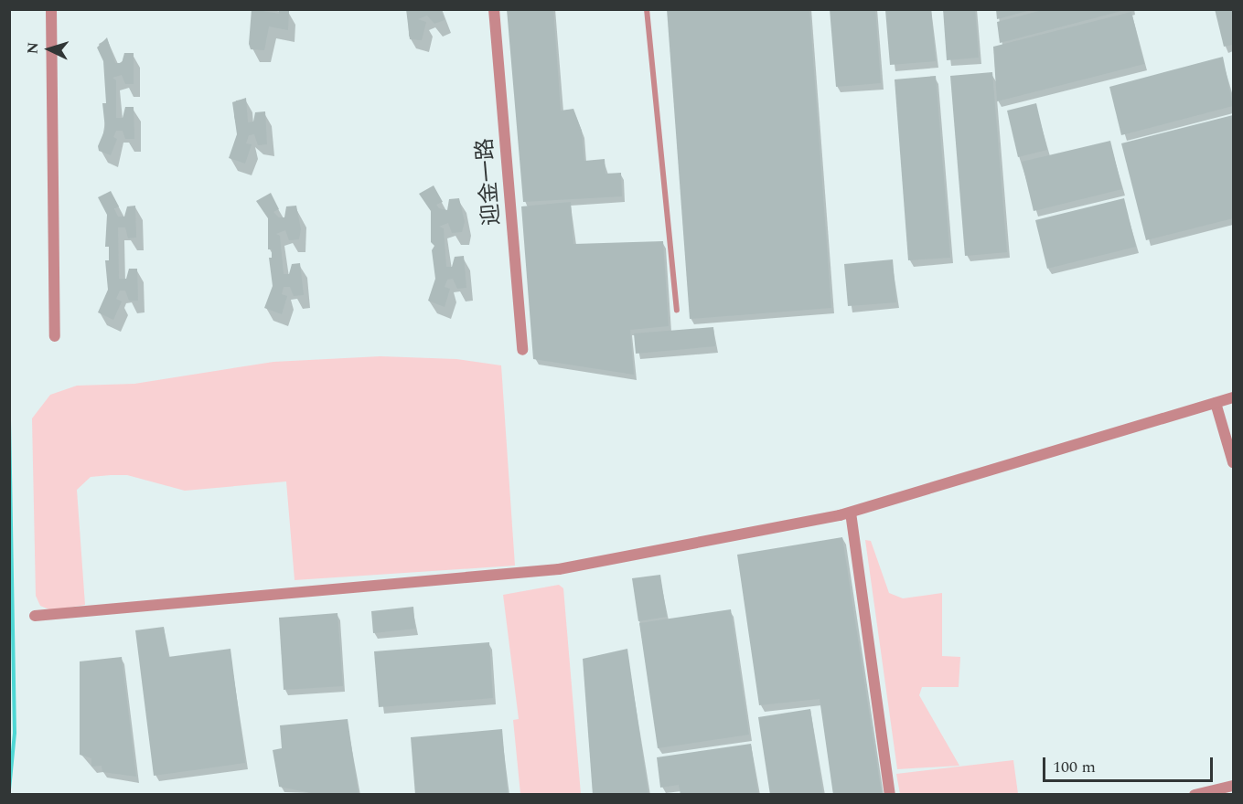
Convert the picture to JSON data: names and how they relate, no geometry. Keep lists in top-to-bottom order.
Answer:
{
  "streets": {
    "street": ["迎金一路"]
  },
  "scale_bar": "100 m",
  "north": "left"
}
